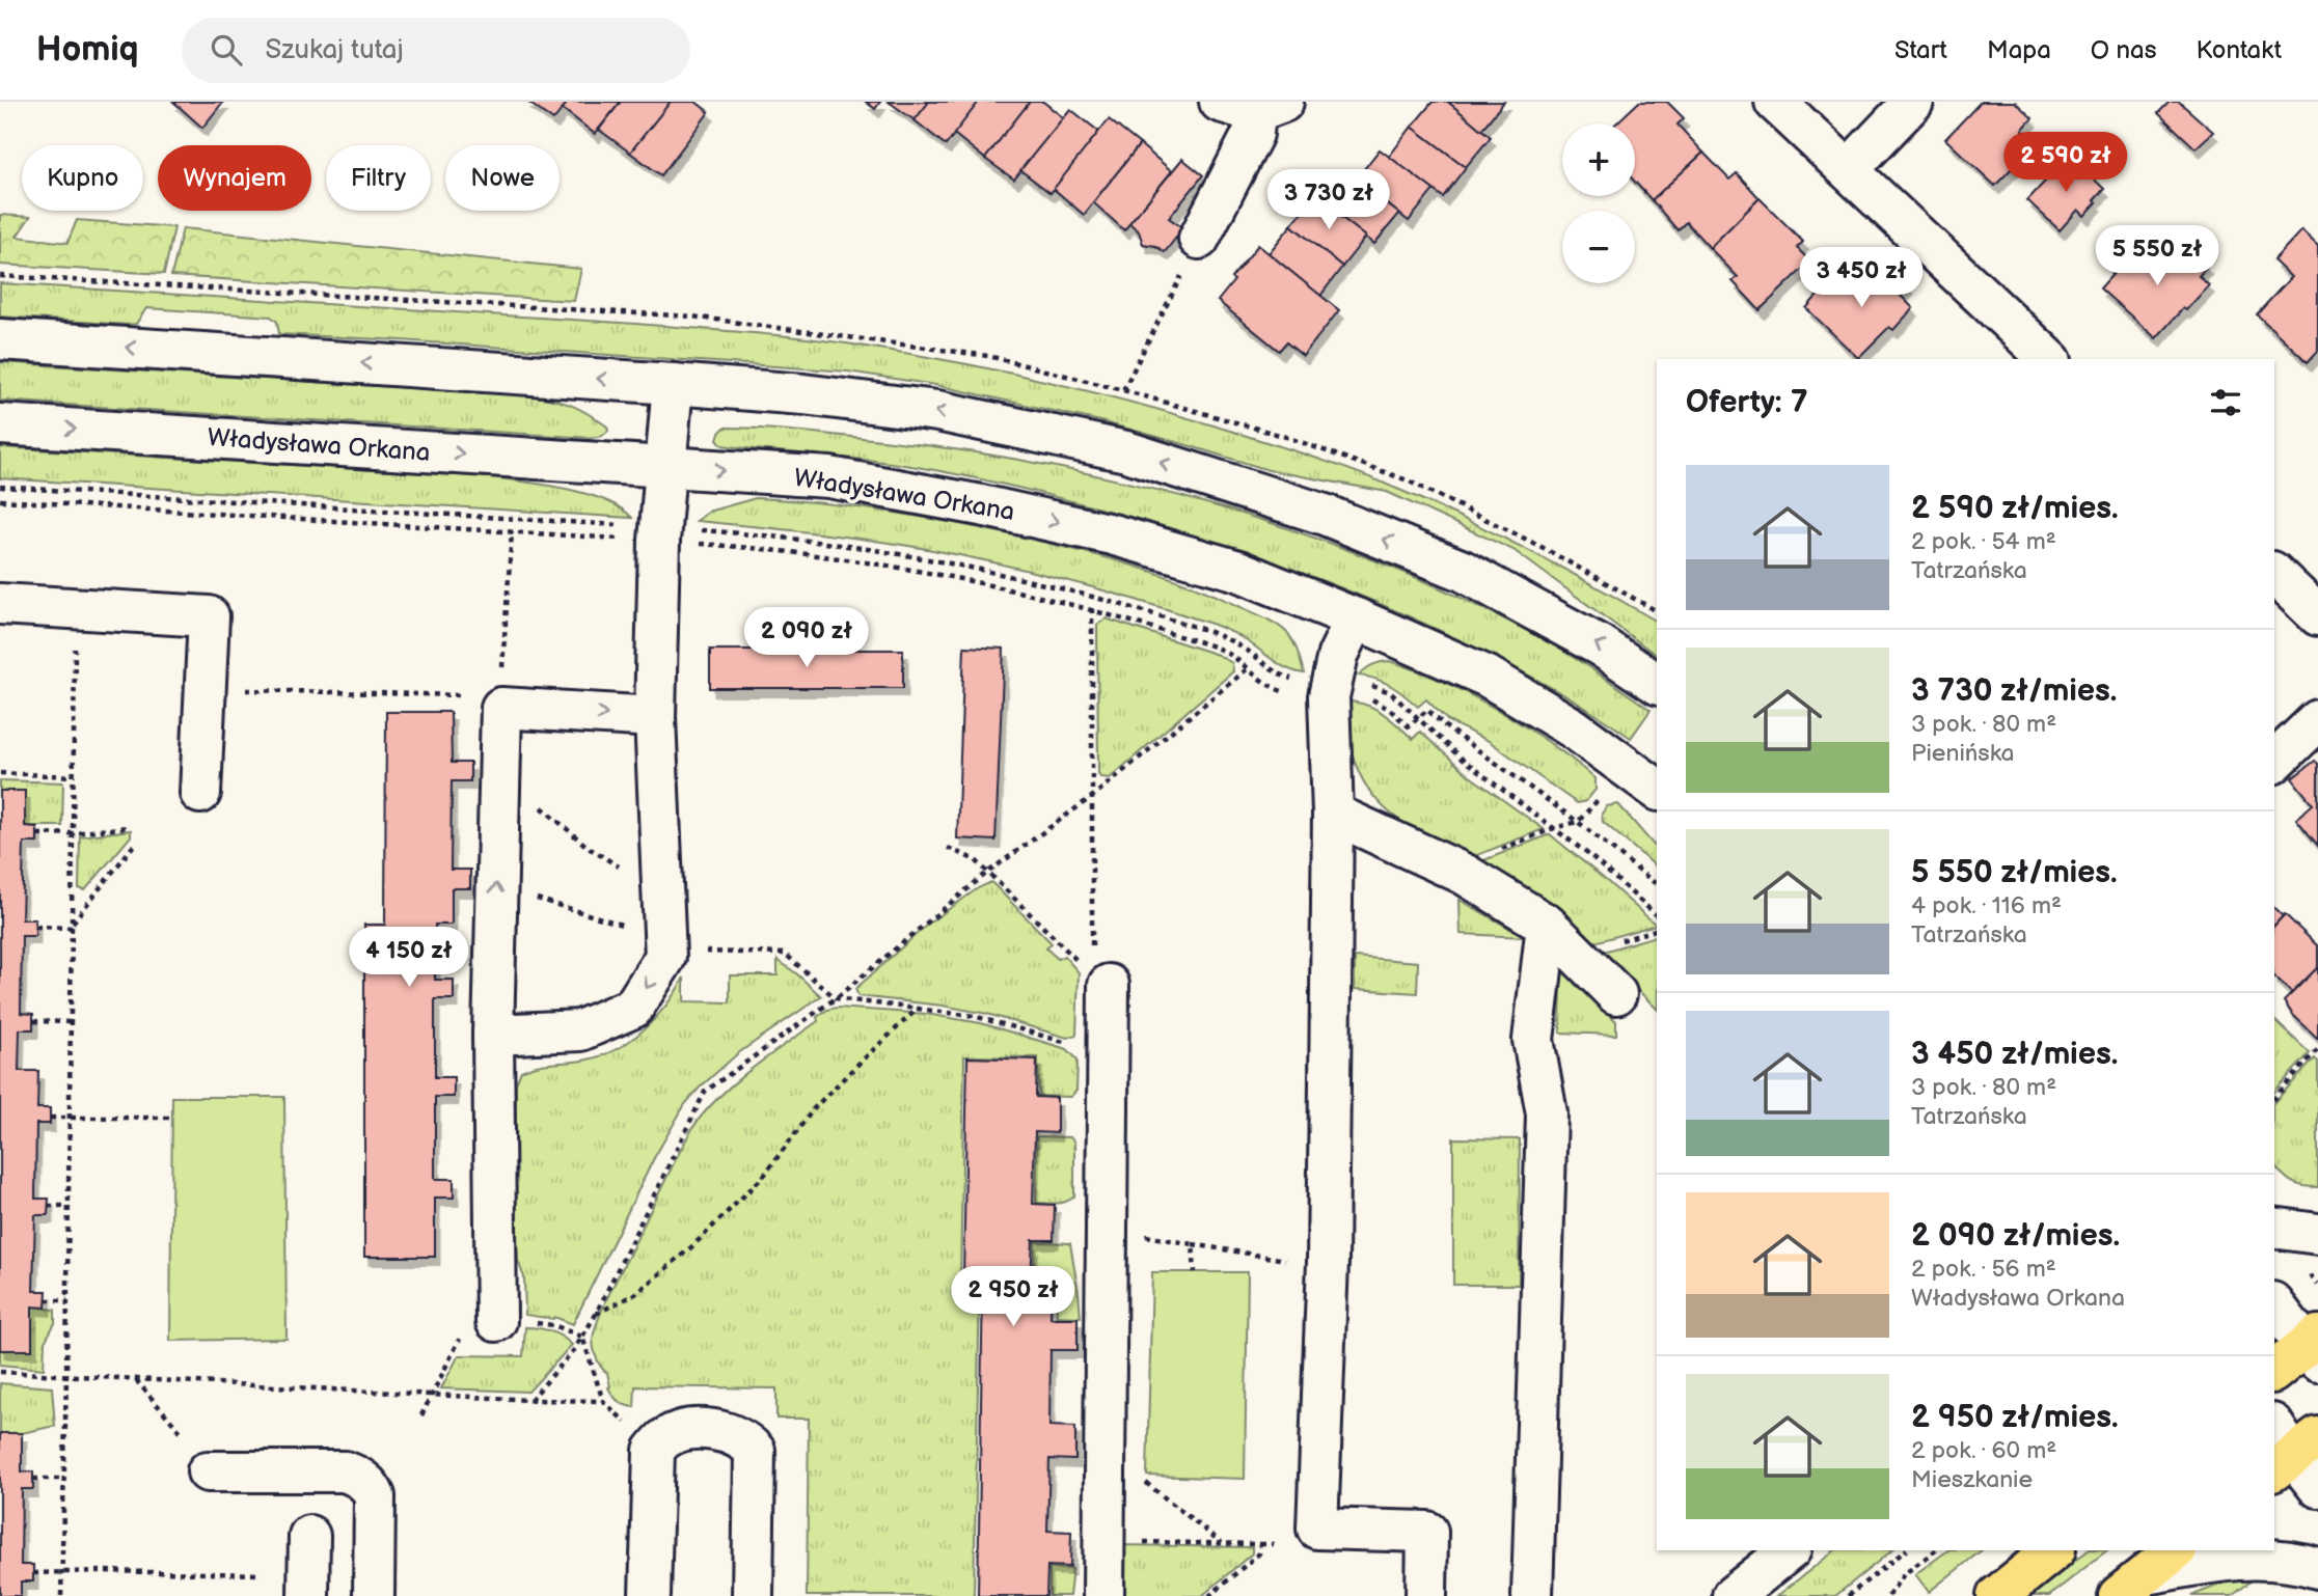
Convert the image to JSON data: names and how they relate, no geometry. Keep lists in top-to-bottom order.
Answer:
{
  "streets": {
    "street": ["Władysława Orkana"]
  },
  "page": {
    "header": "Homiq",
    "search": "Szukaj tutaj",
    "nav": [
      "Start",
      "Mapa",
      "O nas",
      "Kontakt"
    ],
    "map_buttons": ["+", "−"],
    "price": [
      "2 590 zł",
      "3 730 zł",
      "5 550 zł",
      "3 450 zł",
      "2 090 zł",
      "4 150 zł",
      "2 950 zł"
    ],
    "chip": [
      "Kupno",
      "Wynajem",
      "Filtry",
      "Nowe"
    ],
    "heading": "Oferty: 7",
    "list": [
      {
        "name": "2 590 zł/mies.",
        "note": "2 pok. · 54 m² · Tatrzańska"
      },
      {
        "name": "3 730 zł/mies.",
        "note": "3 pok. · 80 m² · Pienińska"
      },
      {
        "name": "5 550 zł/mies.",
        "note": "4 pok. · 116 m² · Tatrzańska"
      },
      {
        "name": "3 450 zł/mies.",
        "note": "3 pok. · 80 m² · Tatrzańska"
      },
      {
        "name": "2 090 zł/mies.",
        "note": "2 pok. · 56 m² · Władysława Orkana"
      },
      {
        "name": "2 950 zł/mies.",
        "note": "2 pok. · 60 m² · Mieszkanie"
      }
    ]
  }
}
